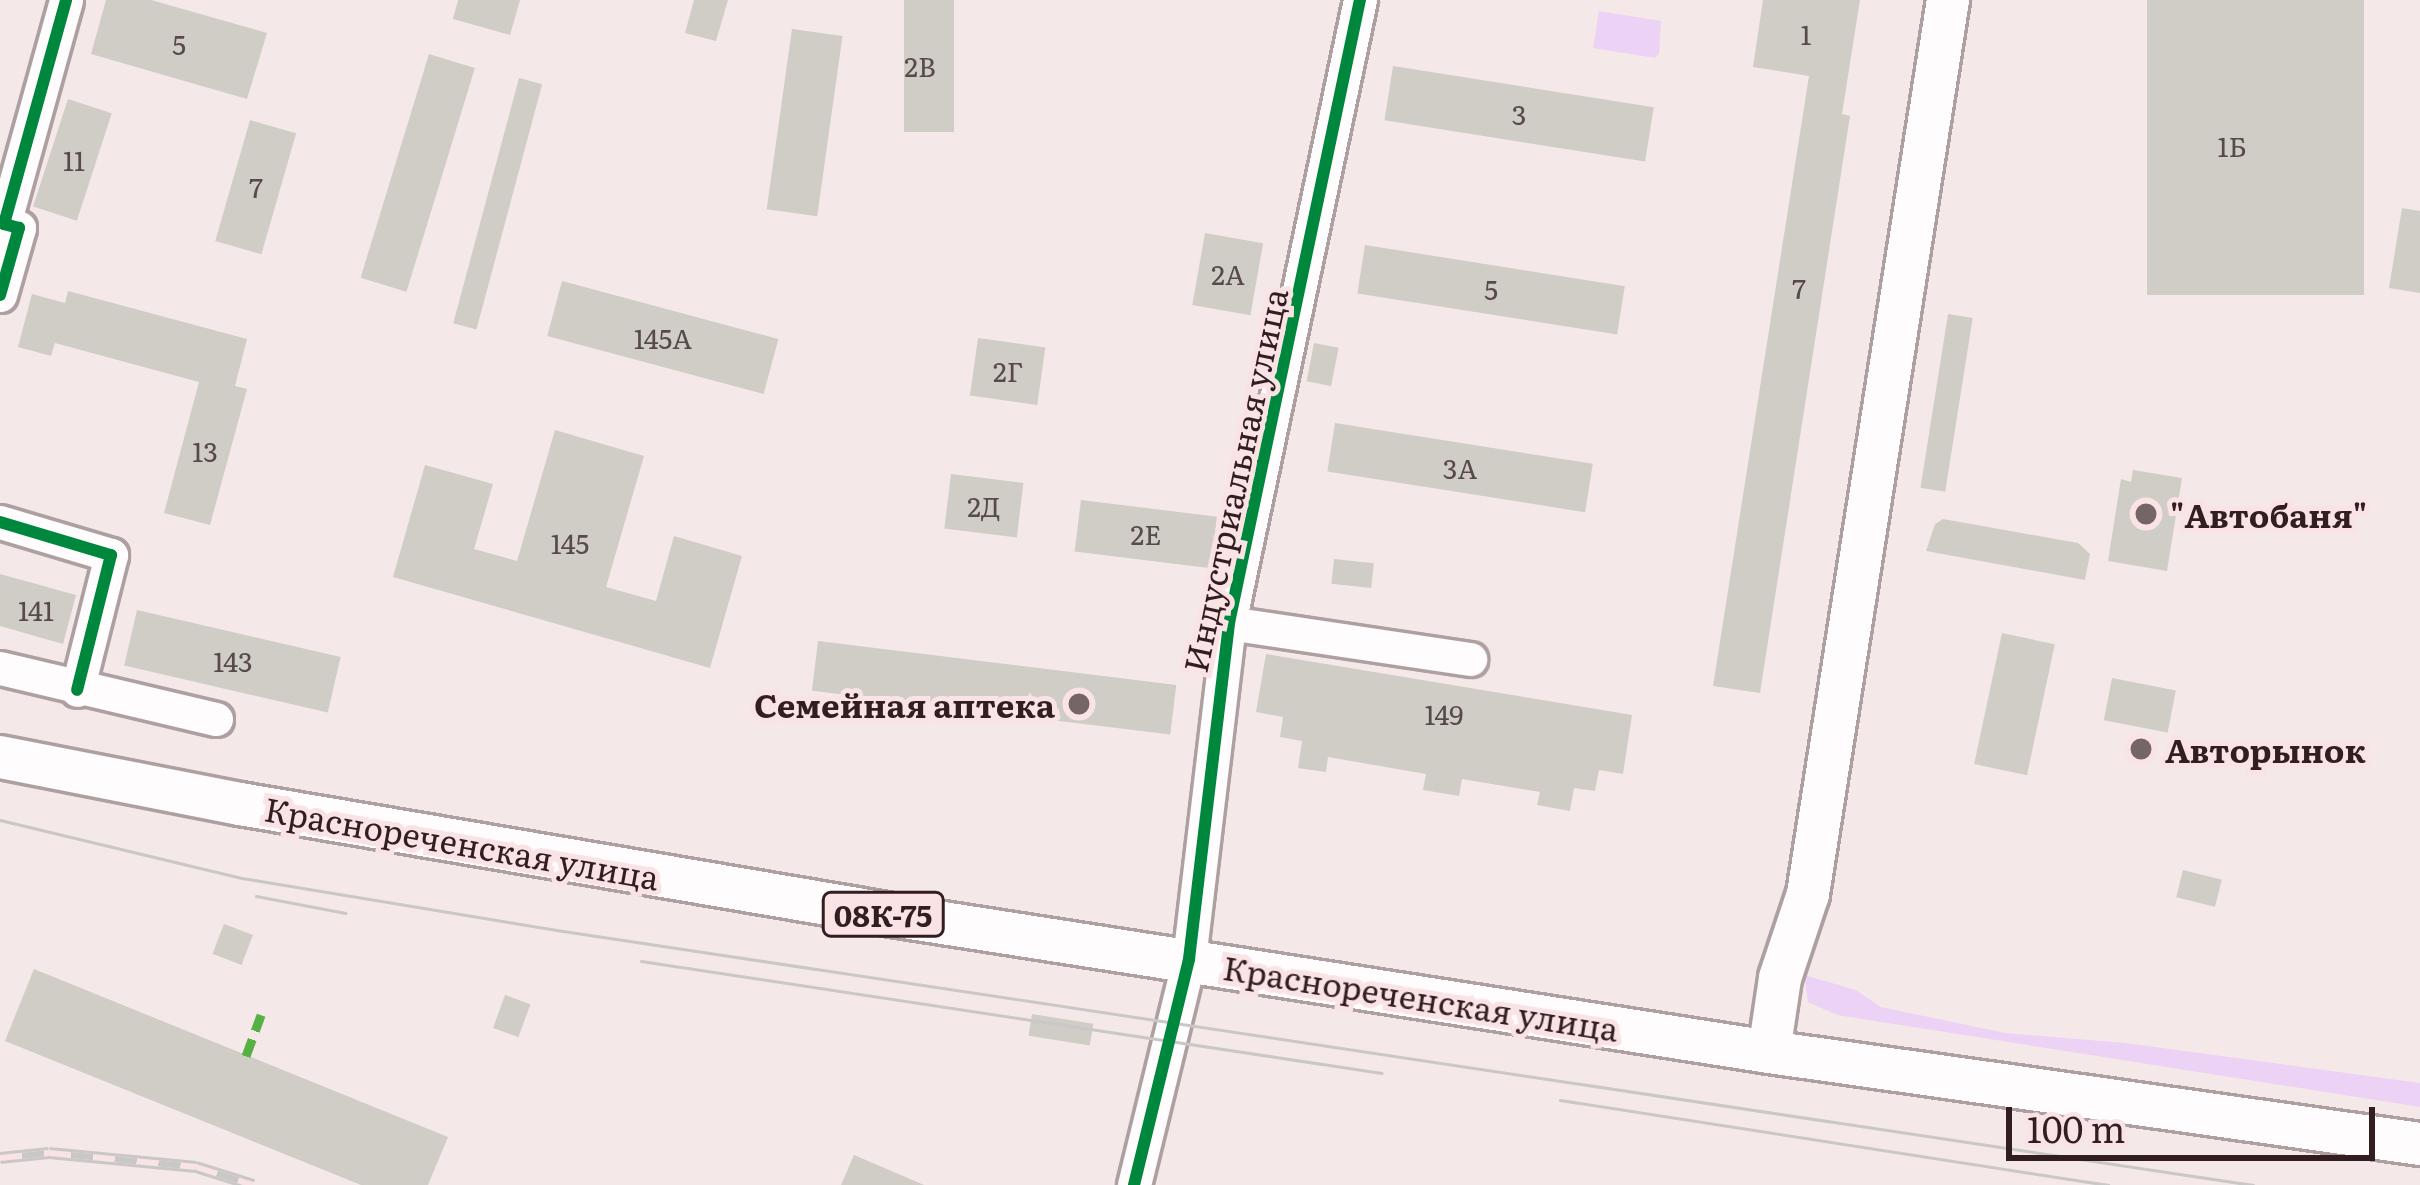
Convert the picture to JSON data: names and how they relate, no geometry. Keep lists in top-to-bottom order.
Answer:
{
  "streets": {
    "main road": ["Краснореченская улица", "08К-75"],
    "street": ["Индустриальная улица"]
  },
  "crossings": [
    ["Индустриальная улица", "Краснореченская улица"]
  ],
  "places": ["\"Автобаня\"", "Семейная аптека", "Авторынок"],
  "house_numbers": [
    "1",
    "5",
    "2В",
    "3",
    "1Б",
    "11",
    "7",
    "2А",
    "7",
    "5",
    "145А",
    "2Г",
    "13",
    "3А",
    "2Д",
    "2Е",
    "145",
    "141",
    "143",
    "149"
  ],
  "scale_bar": "100 m"
}
